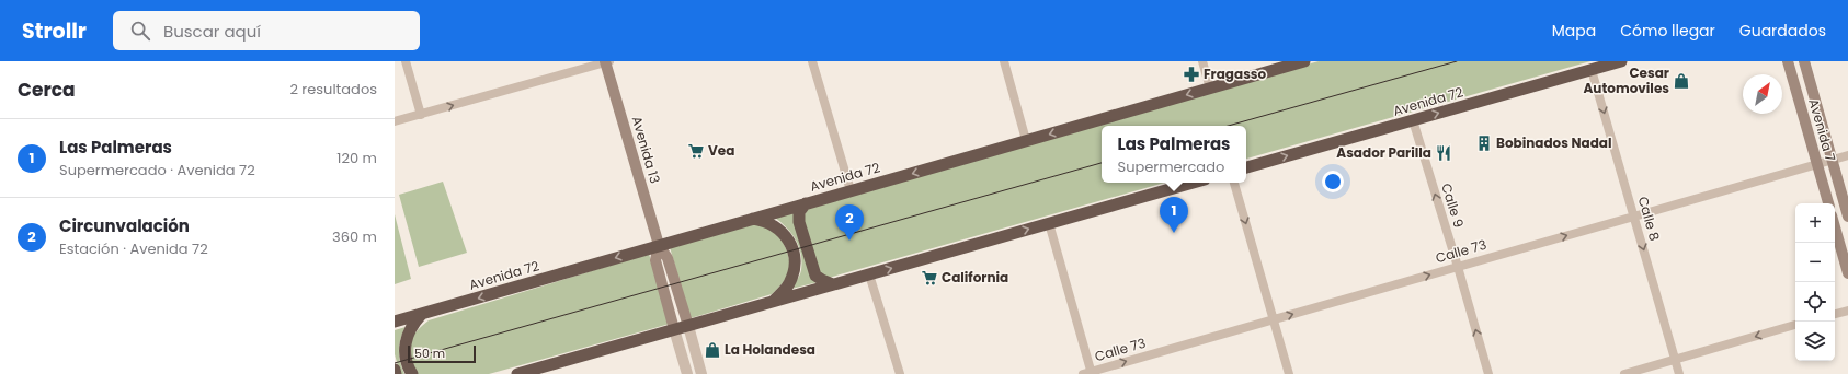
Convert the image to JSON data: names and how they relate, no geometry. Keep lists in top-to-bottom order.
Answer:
{
  "streets": {
    "highway": ["Avenida 72"],
    "main road": ["Avenida 7", "Avenida 13"],
    "street": ["Calle 9", "Calle 8", "Calle 73"]
  },
  "crossings": [
    ["Avenida 72", "Avenida 13"],
    ["Avenida 72", "Calle 9"],
    ["Avenida 72", "Calle 8"],
    ["Avenida 7", "Calle 73"],
    ["Calle 9", "Calle 73"],
    ["Calle 8", "Calle 73"]
  ],
  "one_way": ["Calle 9", "Calle 8", "Calle 73"],
  "places": {
    "pharmacy": ["Fragasso"],
    "shop": ["Cesar Automoviles", "La Holandesa"],
    "building": ["Bobinados Nadal"],
    "supermarket": ["Vea", "California"],
    "restaurant": ["Asador Parilla"]
  },
  "scale_bar": "50 m",
  "north": "top right",
  "page": {
    "header": "Strollr",
    "search": "Buscar aquí",
    "nav": ["Mapa", "Cómo llegar", "Guardados"],
    "heading": ["Cerca", "2 resultados"],
    "list": [
      {
        "mark": "1",
        "name": "Las Palmeras",
        "note": "Supermercado · Avenida 72",
        "value": "120 m"
      },
      {
        "mark": "2",
        "name": "Circunvalación",
        "note": "Estación · Avenida 72",
        "value": "360 m"
      }
    ],
    "popup": ["Las Palmeras", "Supermercado"],
    "pins": ["1", "2"],
    "map_buttons": ["+", "−"],
    "scale": "50 m"
  }
}
